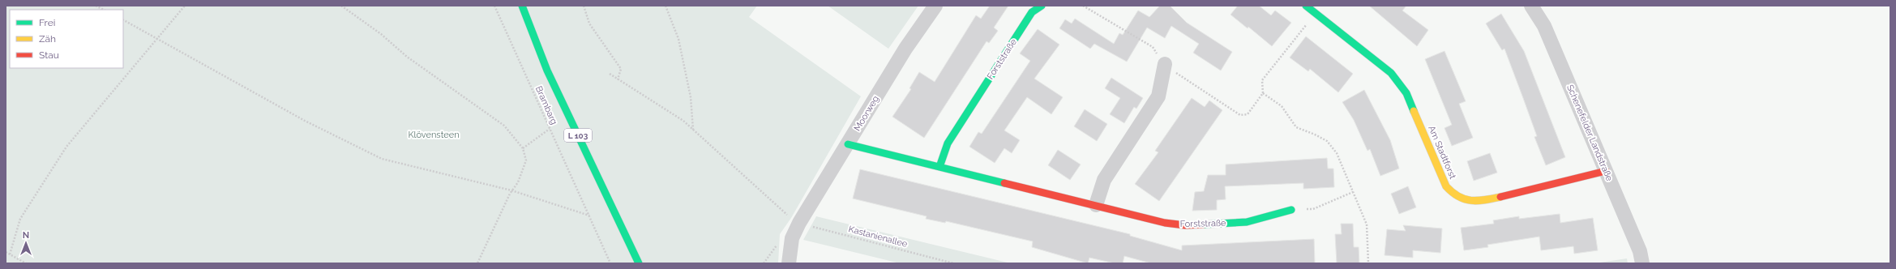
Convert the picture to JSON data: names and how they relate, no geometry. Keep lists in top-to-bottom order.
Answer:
{
  "streets": {
    "street": [
      "Forststraße",
      "Moorweg",
      "Schenefelder Landstraße",
      "L 103",
      "Am Stadtforst"
    ],
    "path": ["Brambarg", "Kastanienallee"]
  },
  "crossings": [
    ["Forststraße", "Moorweg"],
    ["Moorweg", "Kastanienallee"],
    ["Schenefelder Landstraße", "Am Stadtforst"]
  ],
  "parks": ["Klövensteen"],
  "legend": ["Frei", "Zäh", "Stau"],
  "north": "top"
}
